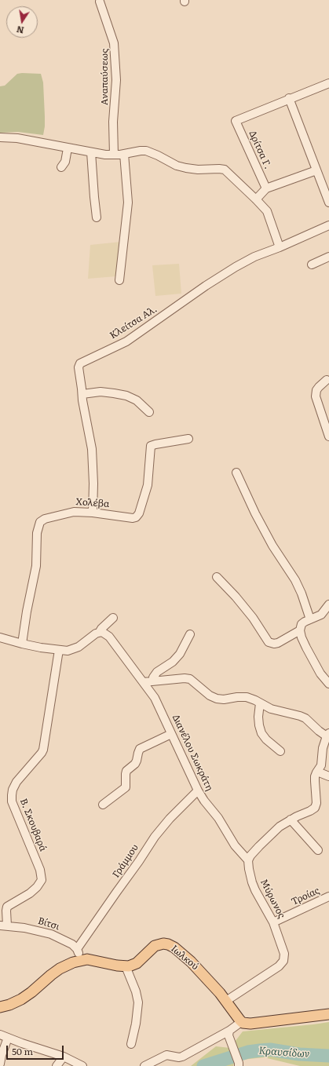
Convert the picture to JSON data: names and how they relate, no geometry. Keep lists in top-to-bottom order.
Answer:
{
  "streets": {
    "main road": ["Ιωλκού"],
    "street": [
      "Αναπαύσεως",
      "Δρίτσα Γ.",
      "Κλείτσα Αλ.",
      "Χολέβα",
      "Διανέλου Σωκράτη",
      "Β. Σκουβαρά",
      "Γράμμου",
      "Τροίας",
      "Μύρωνος",
      "Βίτσι"
    ]
  },
  "crossings": [
    ["Κλείτσα Αλ.", "Χολέβα"],
    ["Διανέλου Σωκράτη", "Γράμμου"],
    ["Διανέλου Σωκράτη", "Μύρωνος"],
    ["Β. Σκουβαρά", "Βίτσι"],
    ["Γράμμου", "Βίτσι"],
    ["Τροίας", "Μύρωνος"],
    ["Μύρωνος", "Ιωλκού"]
  ],
  "water": ["Κραυσίδων"],
  "scale_bar": "50 m",
  "north": "bottom"
}
